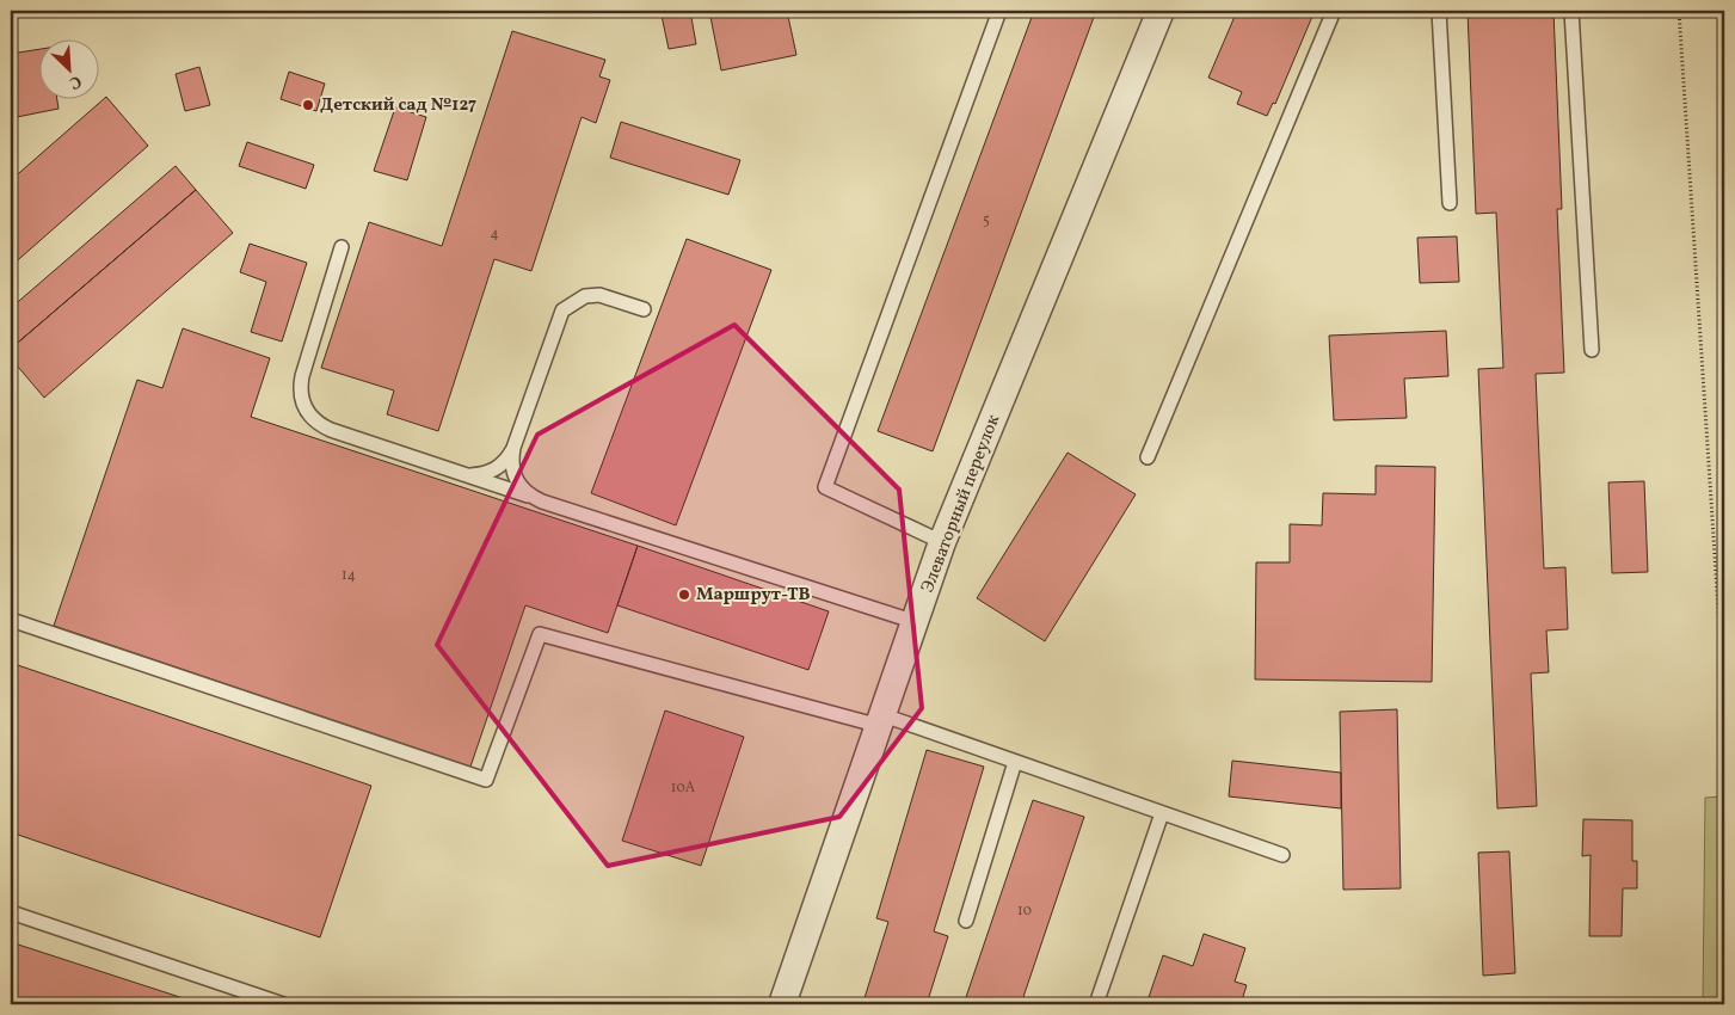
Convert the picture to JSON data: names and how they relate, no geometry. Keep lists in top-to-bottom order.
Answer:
{
  "streets": {
    "street": ["Элеваторный переулок"]
  },
  "places": ["Детский сад №127", "Маршрут-ТВ"],
  "house_numbers": [
    "5",
    "4",
    "14",
    "10А",
    "10"
  ],
  "north": "bottom right"
}
